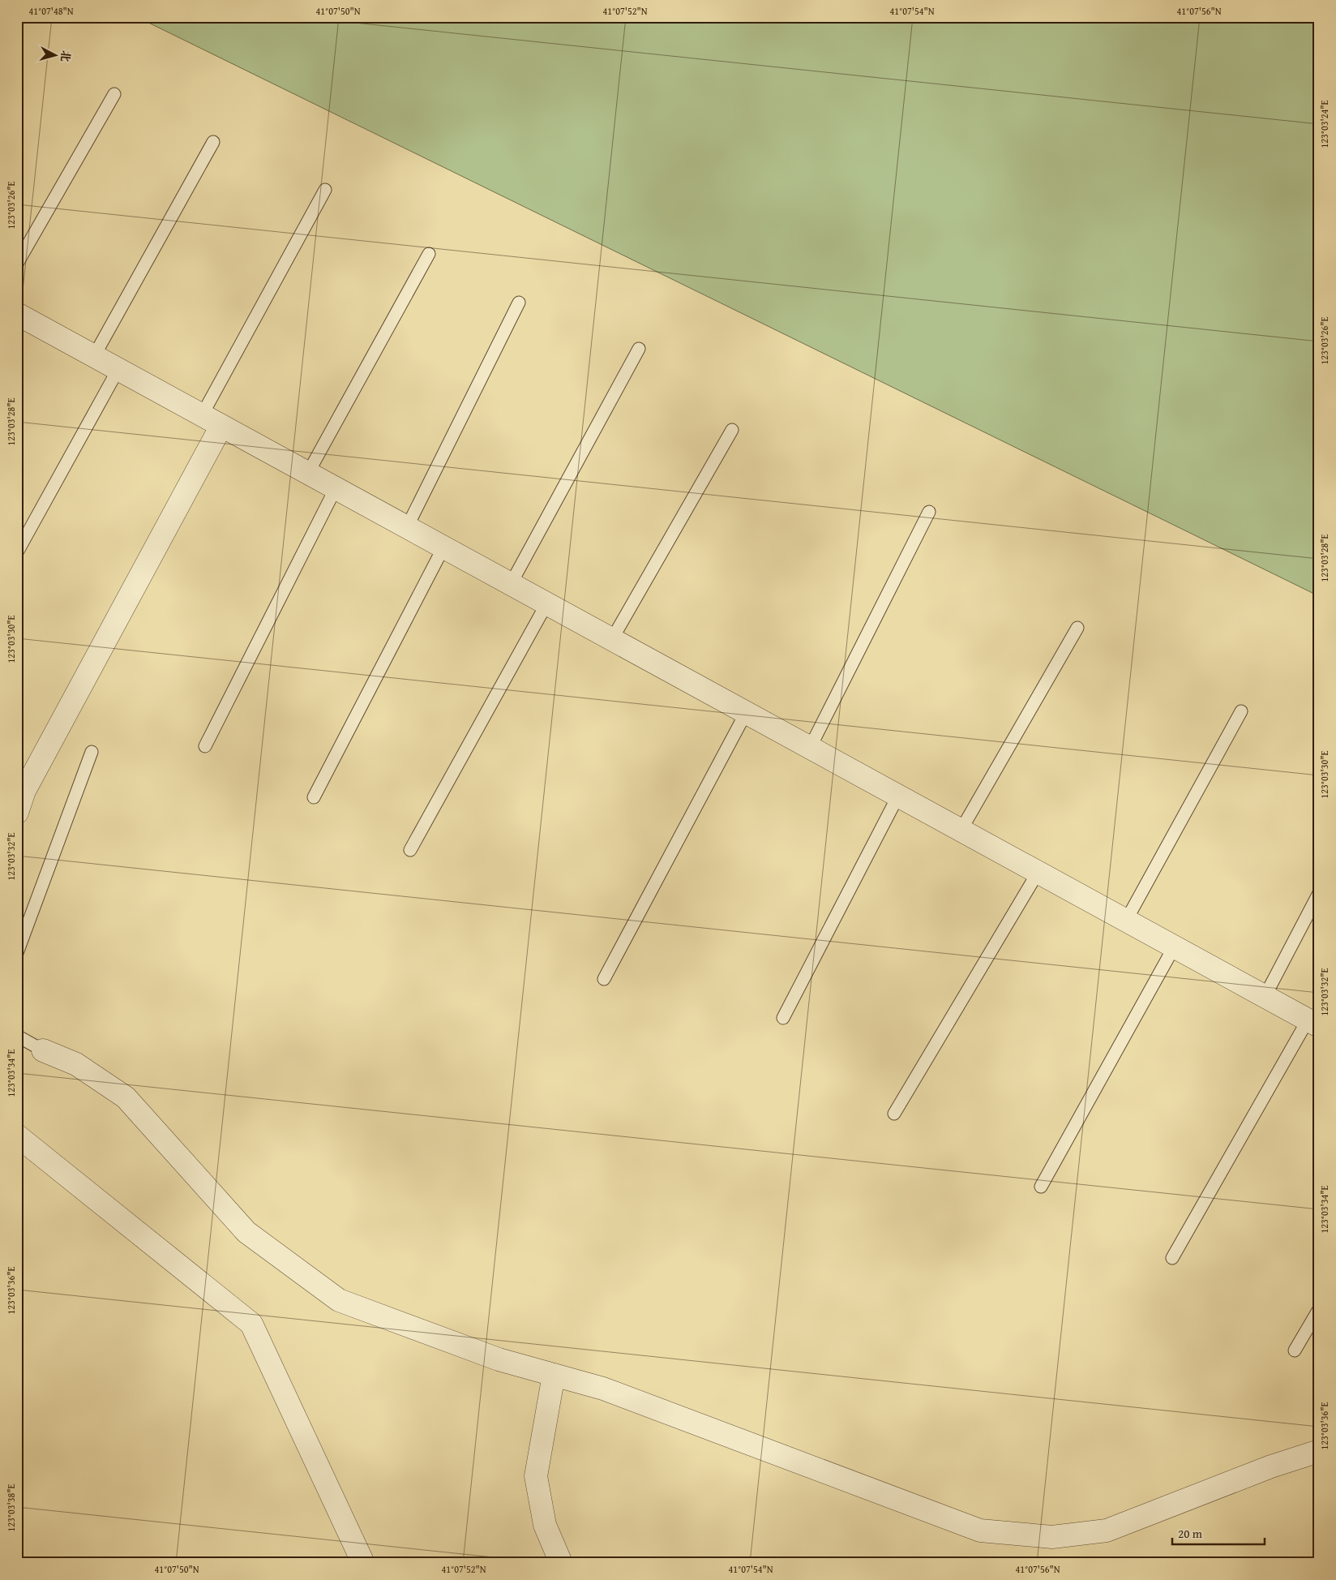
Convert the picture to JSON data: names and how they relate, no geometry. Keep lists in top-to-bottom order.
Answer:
{
  "scale_bar": "20 m",
  "north": "right",
  "coordinates": [
    "41°07'48\"N",
    "41°07'50\"N",
    "41°07'52\"N",
    "41°07'54\"N",
    "41°07'56\"N",
    "123°03'24\"E",
    "123°03'26\"E",
    "123°03'28\"E",
    "123°03'30\"E",
    "123°03'32\"E",
    "123°03'34\"E",
    "123°03'36\"E",
    "123°03'38\"E"
  ]
}
